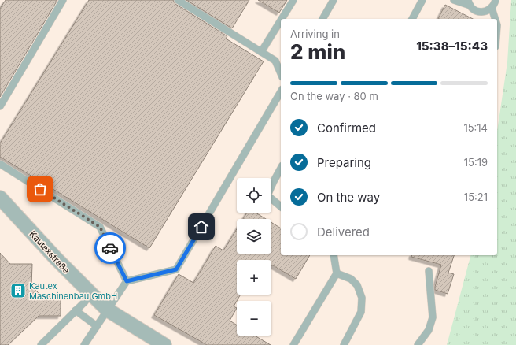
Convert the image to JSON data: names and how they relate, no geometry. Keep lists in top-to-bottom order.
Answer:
{
  "streets": {
    "street": ["Kautexstraße"]
  },
  "places": {
    "building": ["Kautex Maschinenbau GmbH"]
  },
  "page": {
    "heading": ["2 min", "Arriving in", "15:38–15:43"],
    "bar": "On the way · 80 m",
    "list": [
      ["Confirmed", "15:14"],
      ["Preparing", "15:19"],
      ["On the way", "15:21"],
      "Delivered"
    ],
    "map_buttons": ["+", "−"]
  }
}
